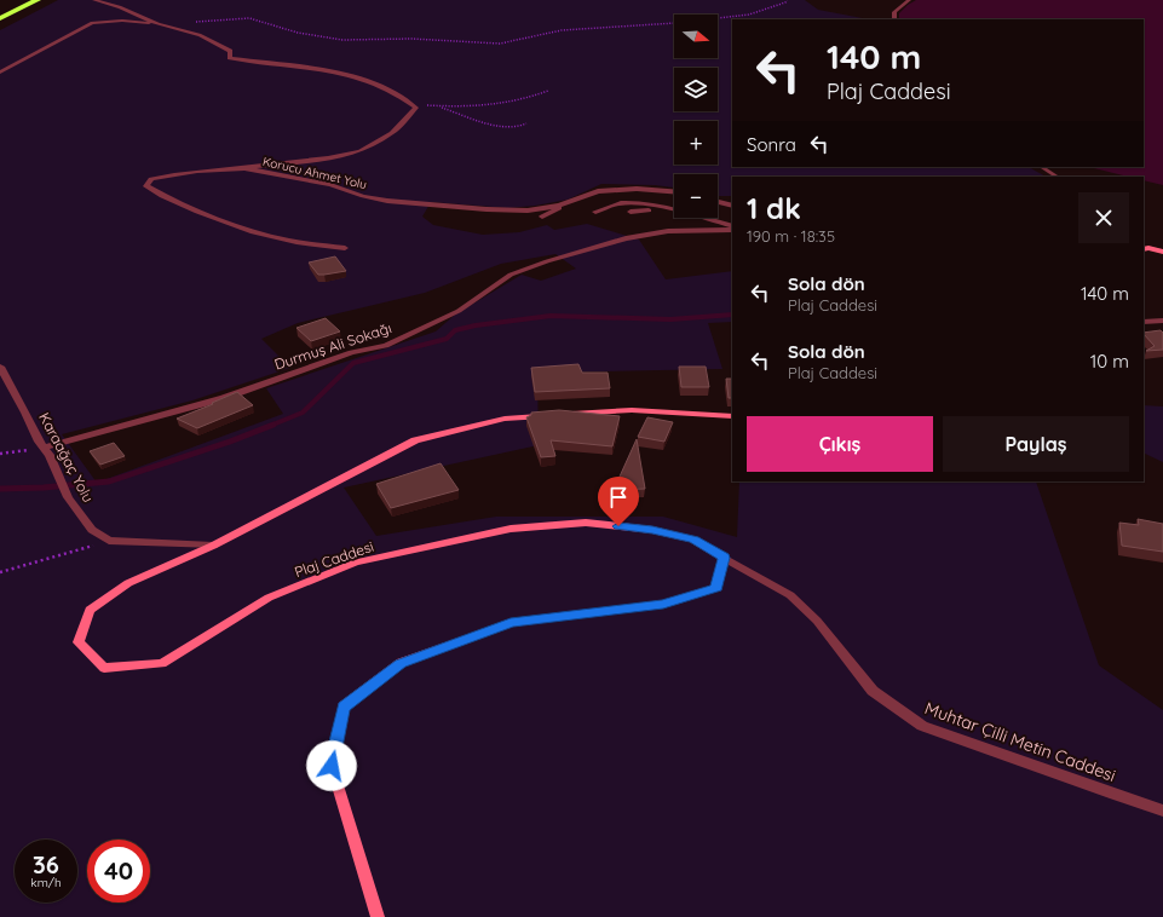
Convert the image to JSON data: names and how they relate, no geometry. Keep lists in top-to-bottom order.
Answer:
{
  "streets": {
    "street": [
      "Korucu Ahmet Yolu",
      "Durmuş Ali Sokağı",
      "Karaağaç Yolu",
      "Plaj Caddesi",
      "Muhtar Çilli Metin Caddesi"
    ]
  },
  "crossings": [
    ["Durmuş Ali Sokağı", "Karaağaç Yolu"],
    ["Plaj Caddesi", "Muhtar Çilli Metin Caddesi"]
  ],
  "north": "right",
  "page": {
    "map_buttons": ["+", "−"],
    "turn": ["140 m", "Plaj Caddesi"],
    "then": "Sonra",
    "heading": ["1 dk", "190 m · 18:35"],
    "list": [
      {
        "name": "Sola dön",
        "note": "Plaj Caddesi",
        "value": "140 m"
      },
      {
        "name": "Sola dön",
        "note": "Plaj Caddesi",
        "value": "10 m"
      }
    ],
    "buttons": ["Çıkış", "Paylaş"],
    "speed": "36 km/h",
    "limit": "40"
  }
}
